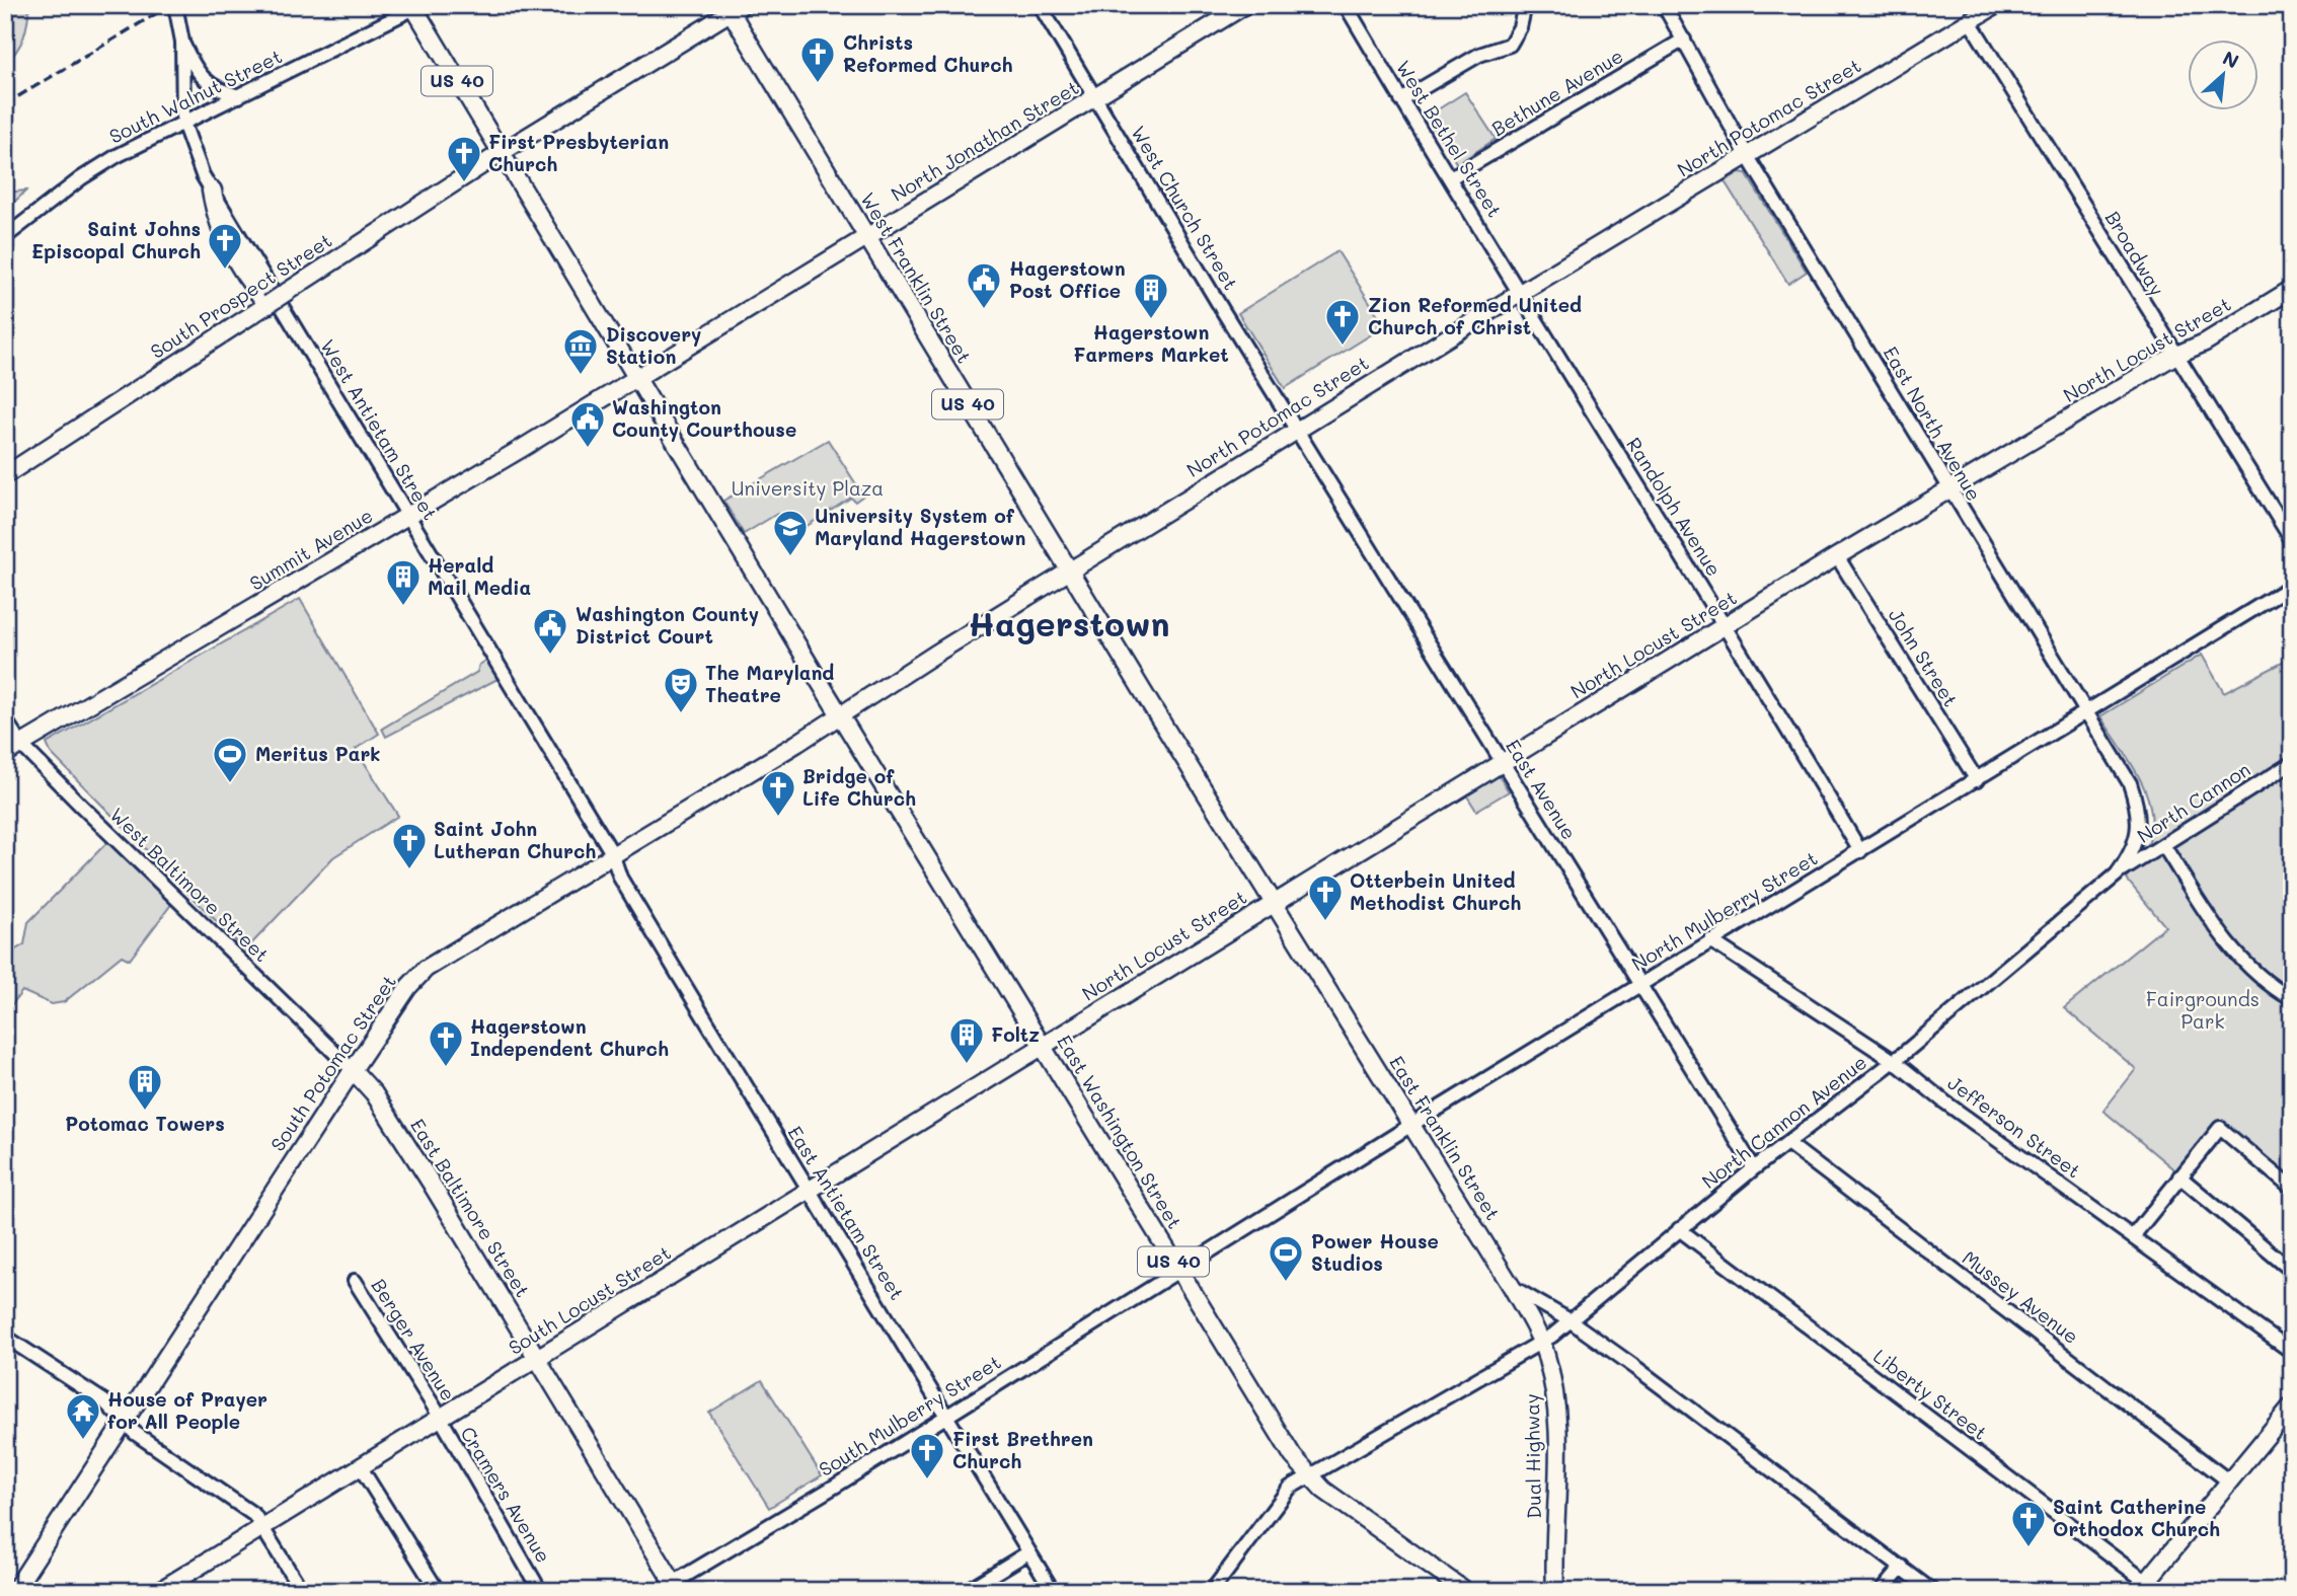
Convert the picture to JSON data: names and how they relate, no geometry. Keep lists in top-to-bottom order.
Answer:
{
  "streets": {
    "main road": [
      "US 40",
      "North Potomac Street",
      "North Jonathan Street",
      "West Franklin Street",
      "South Prospect Street",
      "North Locust Street",
      "Summit Avenue",
      "South Potomac Street",
      "East Washington Street",
      "East Franklin Street",
      "East Baltimore Street",
      "South Locust Street",
      "Dual Highway"
    ],
    "street": [
      "Bethune Avenue",
      "South Walnut Street",
      "West Bethel Street",
      "West Church Street",
      "Broadway",
      "East North Avenue",
      "West Antietam Street",
      "Randolph Avenue",
      "John Street",
      "East Avenue",
      "North Cannon",
      "West Baltimore Street",
      "North Mulberry Street",
      "North Cannon Avenue",
      "Jefferson Street",
      "East Antietam Street",
      "Mussey Avenue",
      "Berger Avenue",
      "Liberty Street",
      "South Mulberry Street",
      "Cramers Avenue"
    ]
  },
  "crossings": [
    ["US 40", "South Walnut Street"],
    ["US 40", "North Potomac Street"],
    ["US 40", "North Jonathan Street"],
    ["US 40", "South Prospect Street"],
    ["US 40", "Summit Avenue"],
    ["US 40", "South Potomac Street"],
    ["US 40", "East Washington Street"],
    ["Bethune Avenue", "West Bethel Street"],
    ["Bethune Avenue", "East North Avenue"],
    ["South Walnut Street", "West Antietam Street"],
    ["North Potomac Street", "West Bethel Street"],
    ["North Potomac Street", "West Church Street"],
    ["North Potomac Street", "Broadway"],
    ["North Potomac Street", "West Franklin Street"],
    ["North Potomac Street", "East North Avenue"],
    ["North Potomac Street", "Randolph Avenue"],
    ["North Potomac Street", "East Avenue"],
    ["North Potomac Street", "South Potomac Street"],
    ["North Potomac Street", "East Washington Street"],
    ["North Potomac Street", "East Franklin Street"],
    ["West Bethel Street", "Randolph Avenue"],
    ["North Jonathan Street", "West Church Street"],
    ["North Jonathan Street", "West Franklin Street"],
    ["North Jonathan Street", "Summit Avenue"],
    ["West Church Street", "East Avenue"],
    ["Broadway", "North Locust Street"],
    ["West Franklin Street", "South Prospect Street"],
    ["West Franklin Street", "East Franklin Street"],
    ["North Locust Street", "East North Avenue"],
    ["North Locust Street", "Randolph Avenue"],
    ["North Locust Street", "John Street"],
    ["North Locust Street", "East Avenue"],
    ["North Locust Street", "East Washington Street"],
    ["North Locust Street", "East Franklin Street"],
    ["North Locust Street", "South Locust Street"],
    ["East North Avenue", "North Mulberry Street"],
    ["East North Avenue", "North Cannon Avenue"],
    ["West Antietam Street", "Summit Avenue"],
    ["West Antietam Street", "South Potomac Street"],
    ["West Antietam Street", "East Antietam Street"],
    ["Randolph Avenue", "North Mulberry Street"],
    ["Summit Avenue", "West Baltimore Street"],
    ["John Street", "North Mulberry Street"],
    ["East Avenue", "North Mulberry Street"],
    ["East Avenue", "North Cannon Avenue"],
    ["North Cannon", "North Cannon Avenue"],
    ["West Baltimore Street", "South Potomac Street"],
    ["West Baltimore Street", "East Baltimore Street"],
    ["North Mulberry Street", "North Cannon Avenue"],
    ["North Mulberry Street", "Jefferson Street"],
    ["North Mulberry Street", "East Washington Street"],
    ["North Mulberry Street", "East Franklin Street"],
    ["North Mulberry Street", "South Mulberry Street"],
    ["South Potomac Street", "East Washington Street"],
    ["South Potomac Street", "East Baltimore Street"],
    ["South Potomac Street", "East Antietam Street"],
    ["North Cannon Avenue", "Jefferson Street"],
    ["North Cannon Avenue", "East Washington Street"],
    ["North Cannon Avenue", "East Franklin Street"],
    ["North Cannon Avenue", "Mussey Avenue"],
    ["North Cannon Avenue", "Liberty Street"],
    ["North Cannon Avenue", "Dual Highway"],
    ["East Washington Street", "South Locust Street"],
    ["East Washington Street", "South Mulberry Street"],
    ["East Franklin Street", "Dual Highway"],
    ["East Baltimore Street", "South Locust Street"],
    ["East Baltimore Street", "South Mulberry Street"],
    ["East Antietam Street", "South Locust Street"],
    ["East Antietam Street", "South Mulberry Street"],
    ["South Locust Street", "Berger Avenue"],
    ["South Locust Street", "Cramers Avenue"],
    ["Berger Avenue", "Cramers Avenue"]
  ],
  "districts": ["Hagerstown"],
  "parks": ["University Plaza", "Fairgrounds Park"],
  "places": {
    "church": [
      "Christs Reformed Church",
      "First Presbyterian Church",
      "Saint Johns Episcopal Church",
      "Zion Reformed United Church of Christ",
      "Bridge of Life Church",
      "Saint John Lutheran Church",
      "Otterbein United Methodist Church",
      "Hagerstown Independent Church",
      "First Brethren Church",
      "Saint Catherine Orthodox Church"
    ],
    "public building": ["Hagerstown Post Office", "Washington County Courthouse", "Washington County District Court"],
    "building": [
      "Hagerstown Farmers Market",
      "Herald Mail Media",
      "Foltz",
      "Potomac Towers"
    ],
    "museum": ["Discovery Station"],
    "school or university": ["University System of Maryland Hagerstown"],
    "theatre": ["The Maryland Theatre"],
    "sports": ["Meritus Park", "Power House Studios"],
    "temple": ["House of Prayer for All People"]
  },
  "north": "top right"
}
